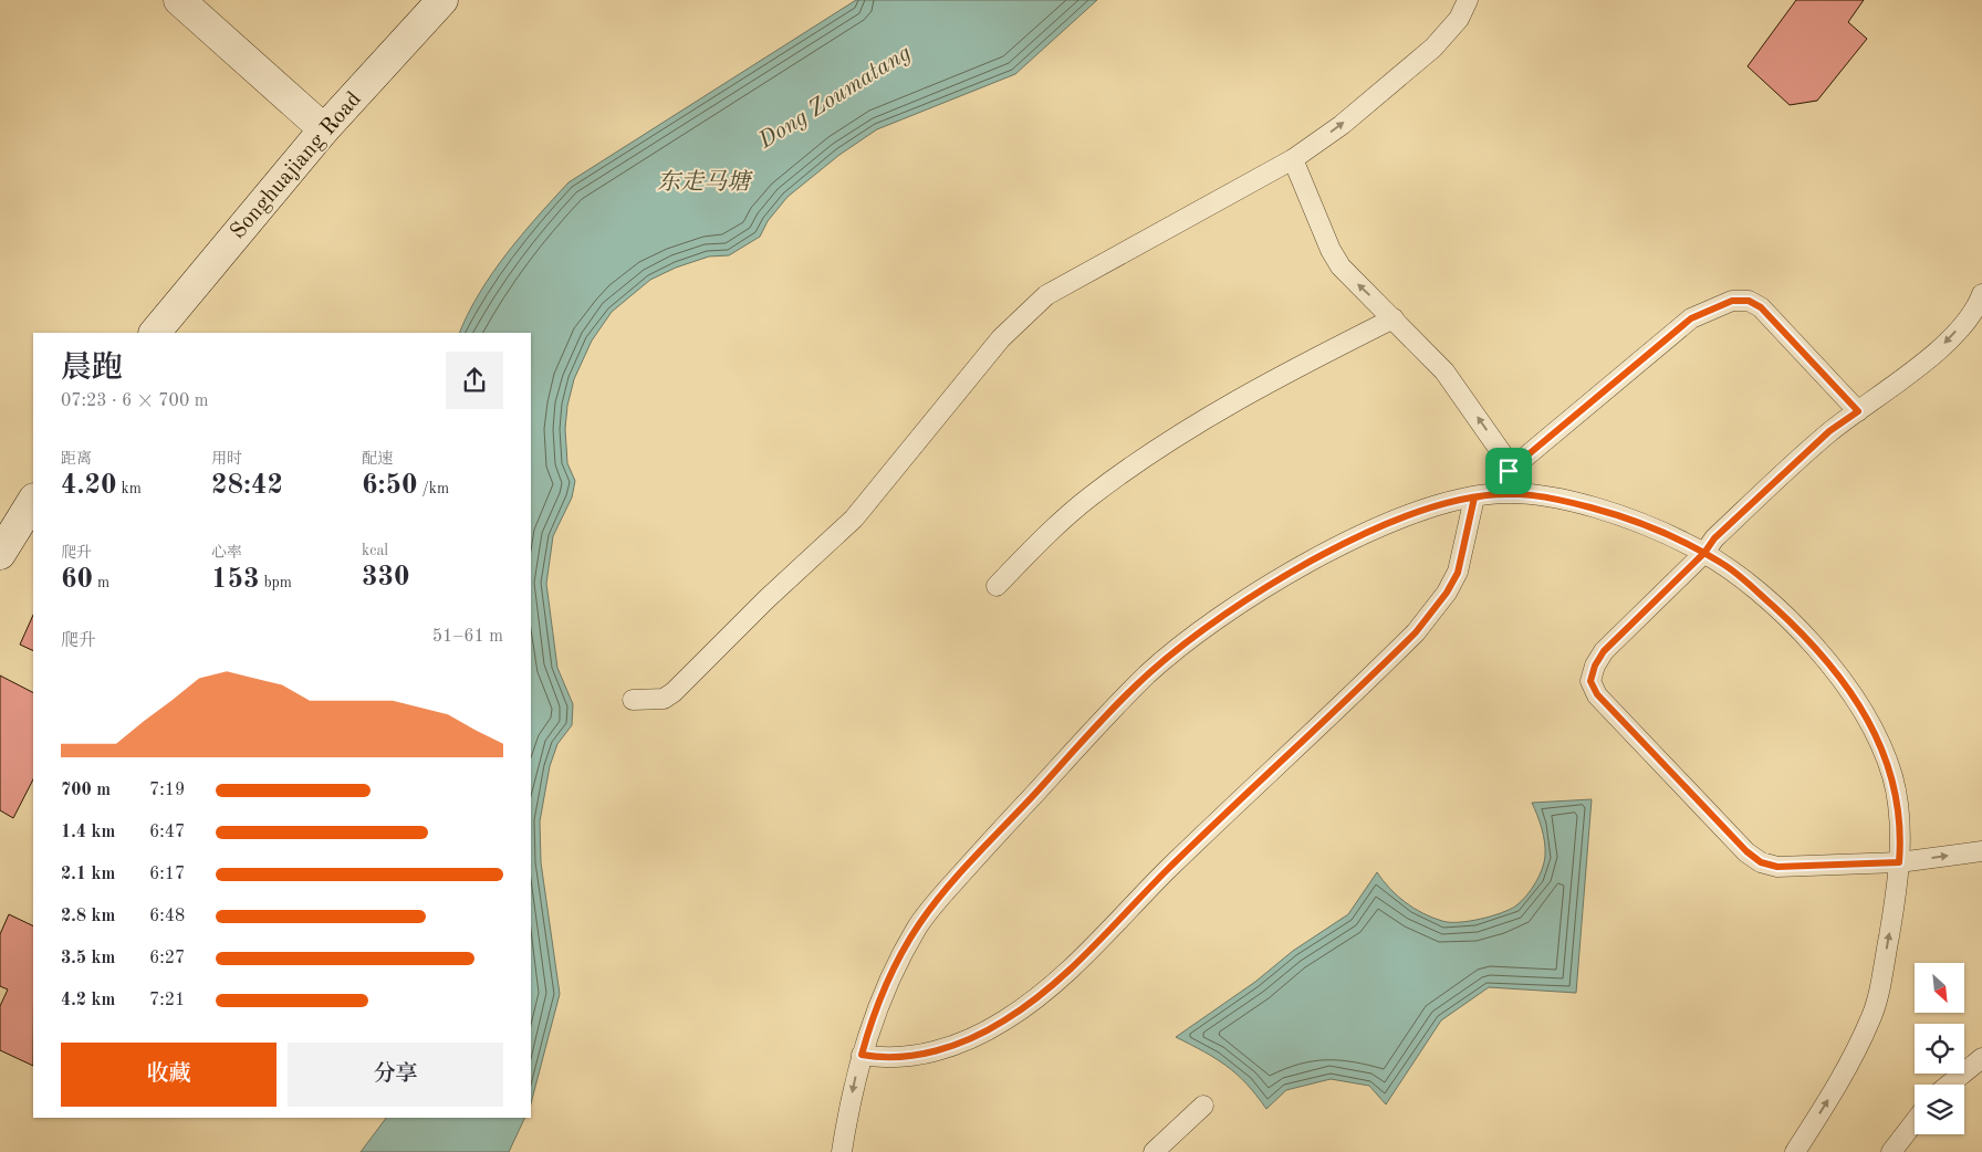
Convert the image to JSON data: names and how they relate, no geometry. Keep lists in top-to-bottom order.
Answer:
{
  "streets": {
    "main road": ["Songhuajiang Road"]
  },
  "water": ["Dong Zoumatang", "东走马塘"],
  "north": "bottom right",
  "page": {
    "heading": ["晨跑", "07:23 · 6 × 700 m"],
    "stats": [
      ["距离", "4.20 km"],
      ["用时", "28:42"],
      ["配速", "6:50 /km"],
      ["爬升", "60 m"],
      ["心率", "153 bpm"],
      ["kcal", "330"]
    ],
    "chart": ["爬升", "51–61 m"],
    "list": [
      {
        "name": "700 m",
        "note": "7:19"
      },
      {
        "name": "1.4 km",
        "note": "6:47"
      },
      {
        "name": "2.1 km",
        "note": "6:17"
      },
      {
        "name": "2.8 km",
        "note": "6:48"
      },
      {
        "name": "3.5 km",
        "note": "6:27"
      },
      {
        "name": "4.2 km",
        "note": "7:21"
      }
    ],
    "buttons": ["收藏", "分享"]
  }
}
